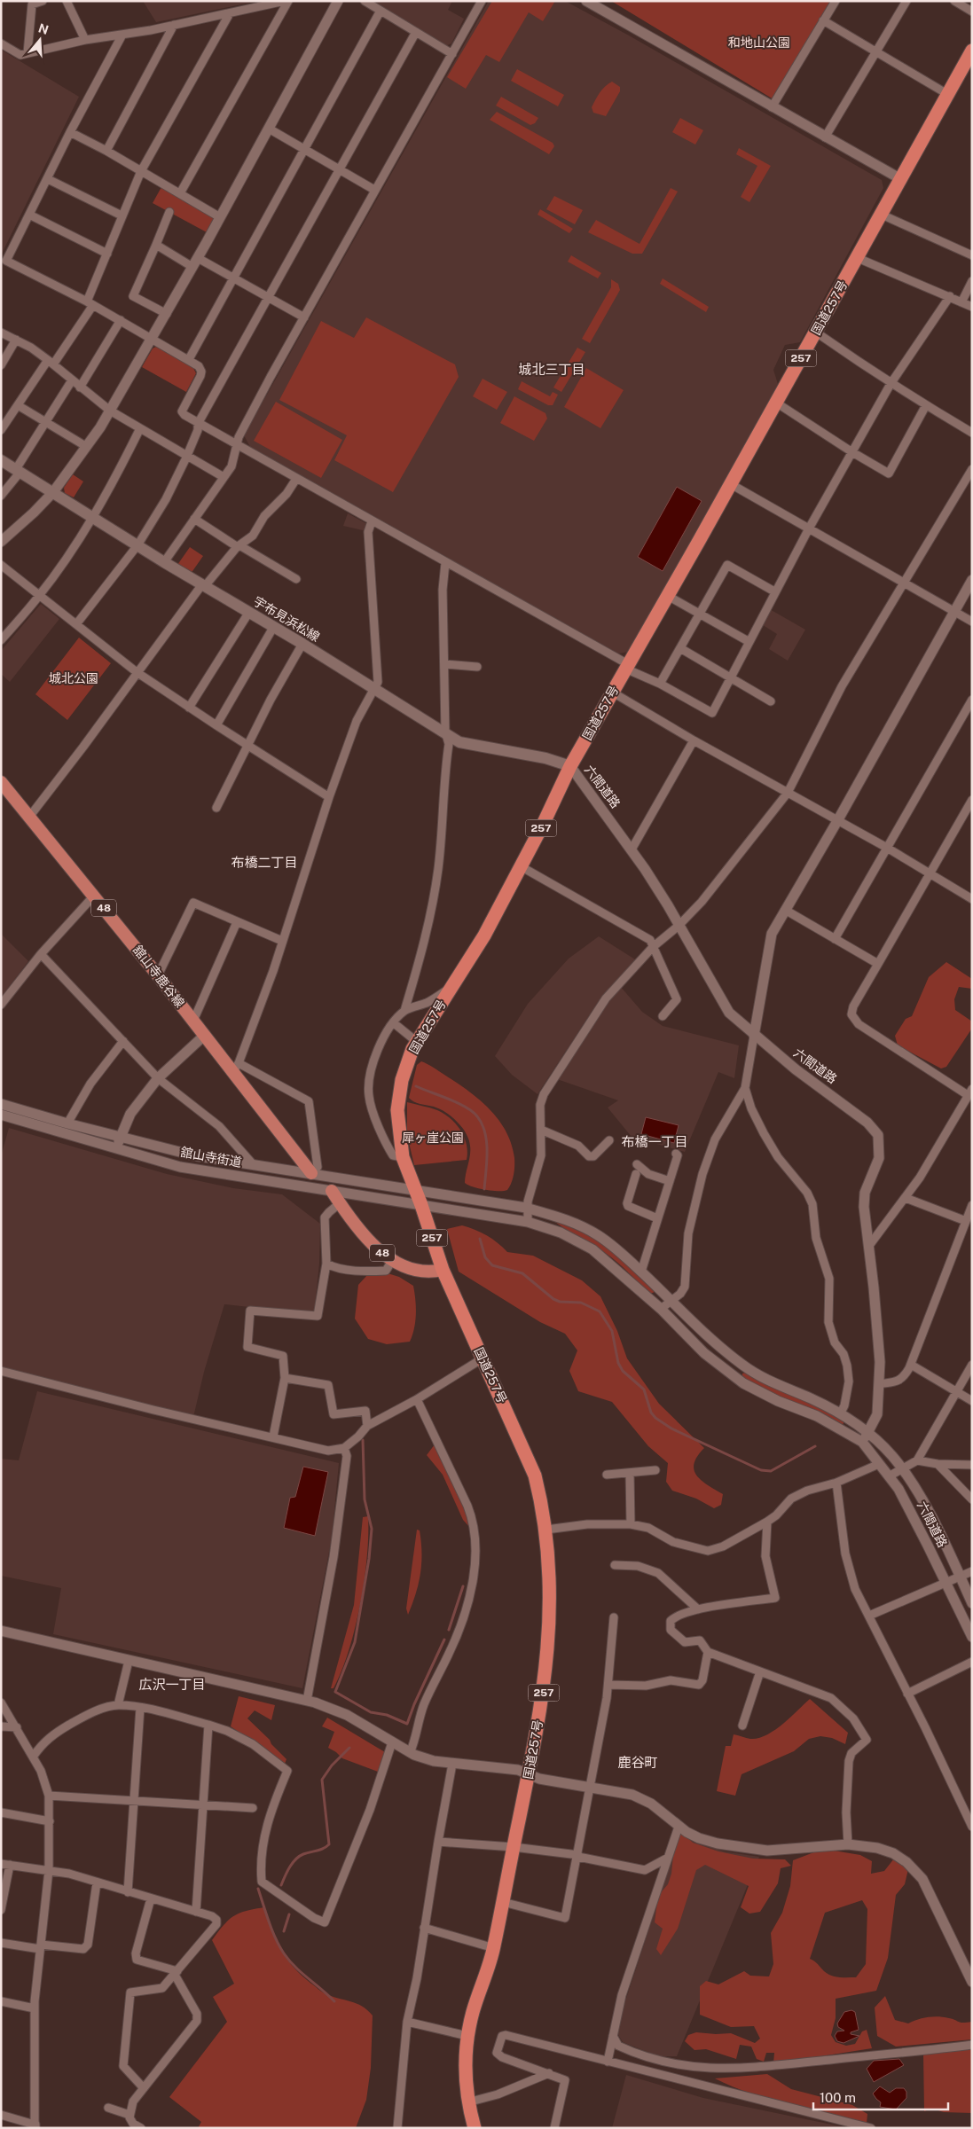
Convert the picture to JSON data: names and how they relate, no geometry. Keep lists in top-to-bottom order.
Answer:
{
  "streets": {
    "highway": ["国道257号", "257"],
    "main road": ["宇布見浜松線", "48", "舘山寺鹿谷線"],
    "street": ["六間道路", "舘山寺街道"]
  },
  "crossings": [
    ["国道257号", "宇布見浜松線"],
    ["国道257号", "六間道路"],
    ["国道257号", "48"],
    ["国道257号", "舘山寺街道"],
    ["宇布見浜松線", "六間道路"],
    ["六間道路", "舘山寺街道"],
    ["48", "舘山寺街道"],
    ["舘山寺鹿谷線", "舘山寺街道"]
  ],
  "districts": [
    "城北三丁目",
    "布橋二丁目",
    "布橋一丁目",
    "広沢一丁目",
    "鹿谷町"
  ],
  "parks": ["和地山公園", "城北公園", "犀ヶ崖公園"],
  "scale_bar": "100 m",
  "north": "top"
}
